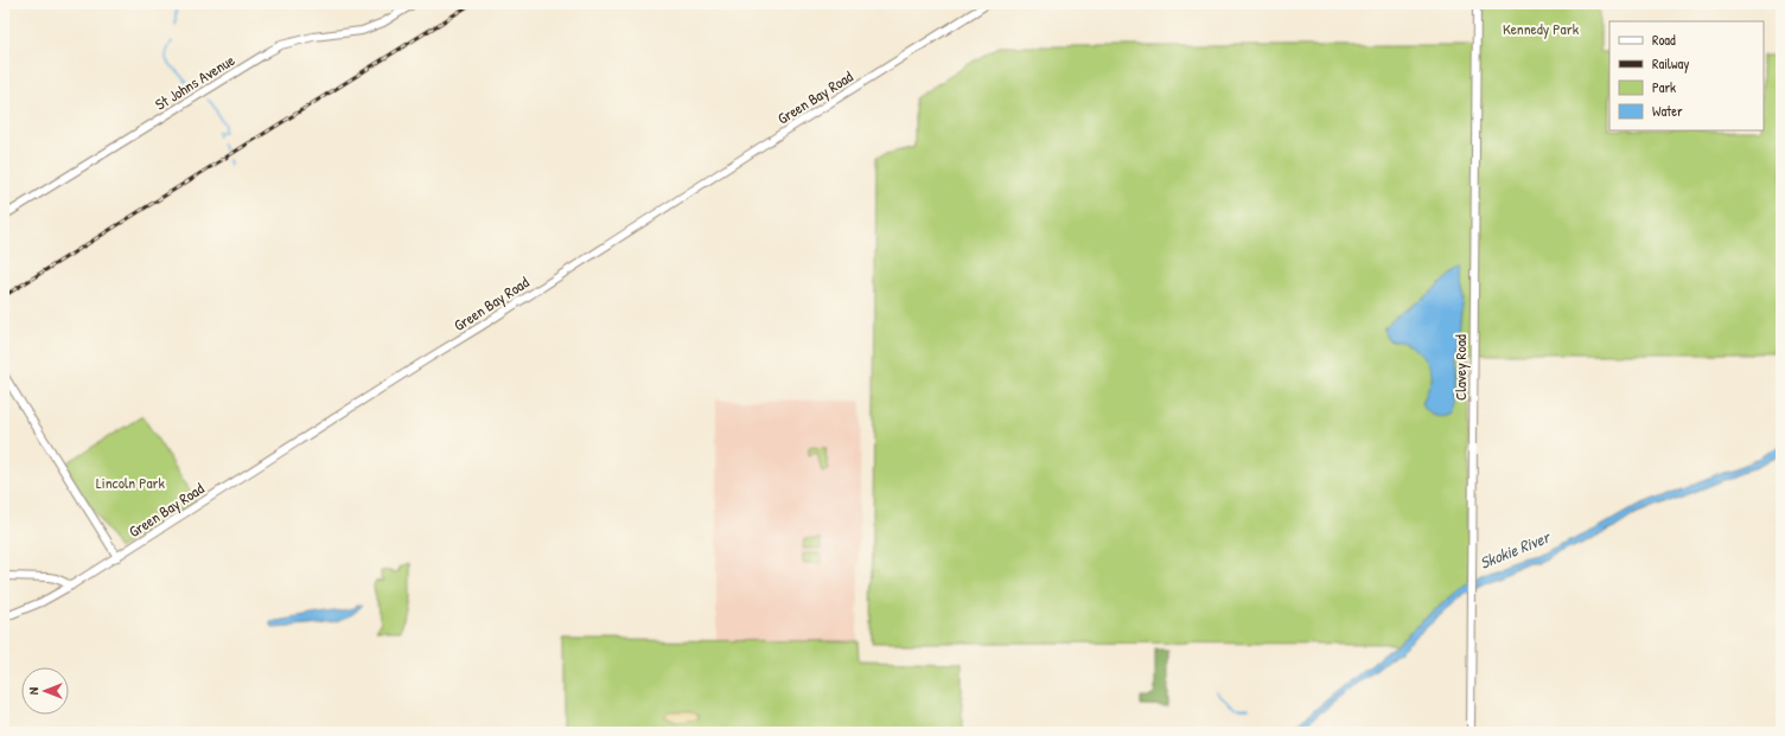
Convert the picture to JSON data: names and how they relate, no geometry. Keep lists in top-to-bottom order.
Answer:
{
  "streets": {
    "main road": ["St Johns Avenue", "Green Bay Road", "Clavey Road"]
  },
  "water": ["Skokie River"],
  "parks": ["Kennedy Park", "Lincoln Park"],
  "legend": [
    "Road",
    "Railway",
    "Park",
    "Water"
  ],
  "north": "left"
}
